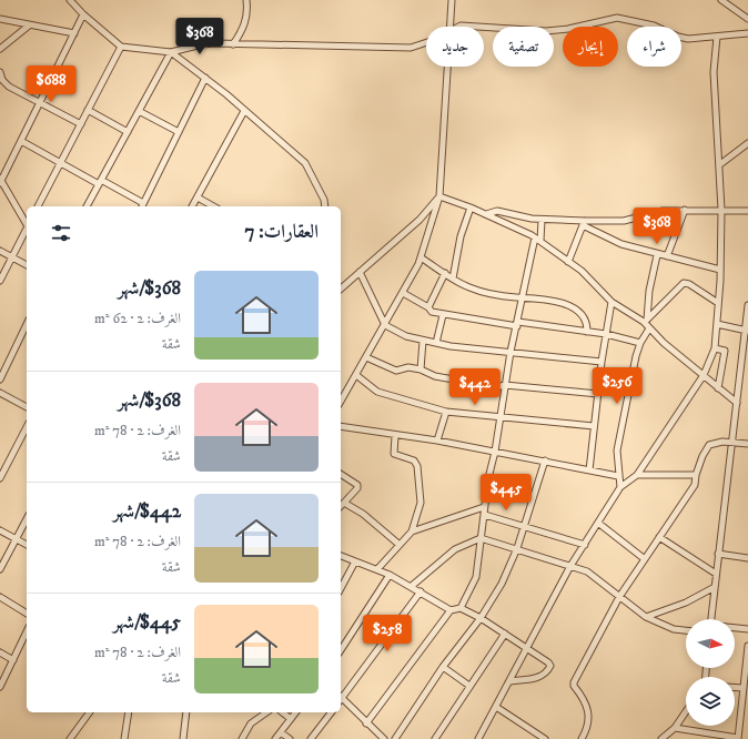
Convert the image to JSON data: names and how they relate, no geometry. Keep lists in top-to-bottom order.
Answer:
{
  "north": "right",
  "page": {
    "price": [
      "$368",
      "$688",
      "$368",
      "$256",
      "$442",
      "$445",
      "$258"
    ],
    "chip": [
      "شراء",
      "إيجار",
      "تصفية",
      "جديد"
    ],
    "heading": "العقارات: 7",
    "list": [
      {
        "name": "$368/شهر",
        "note": "الغرف: 2 · 62 m² · شقة"
      },
      {
        "name": "$368/شهر",
        "note": "الغرف: 2 · 78 m² · شقة"
      },
      {
        "name": "$442/شهر",
        "note": "الغرف: 2 · 78 m² · شقة"
      },
      {
        "name": "$445/شهر",
        "note": "الغرف: 2 · 78 m² · شقة"
      }
    ]
  }
}
